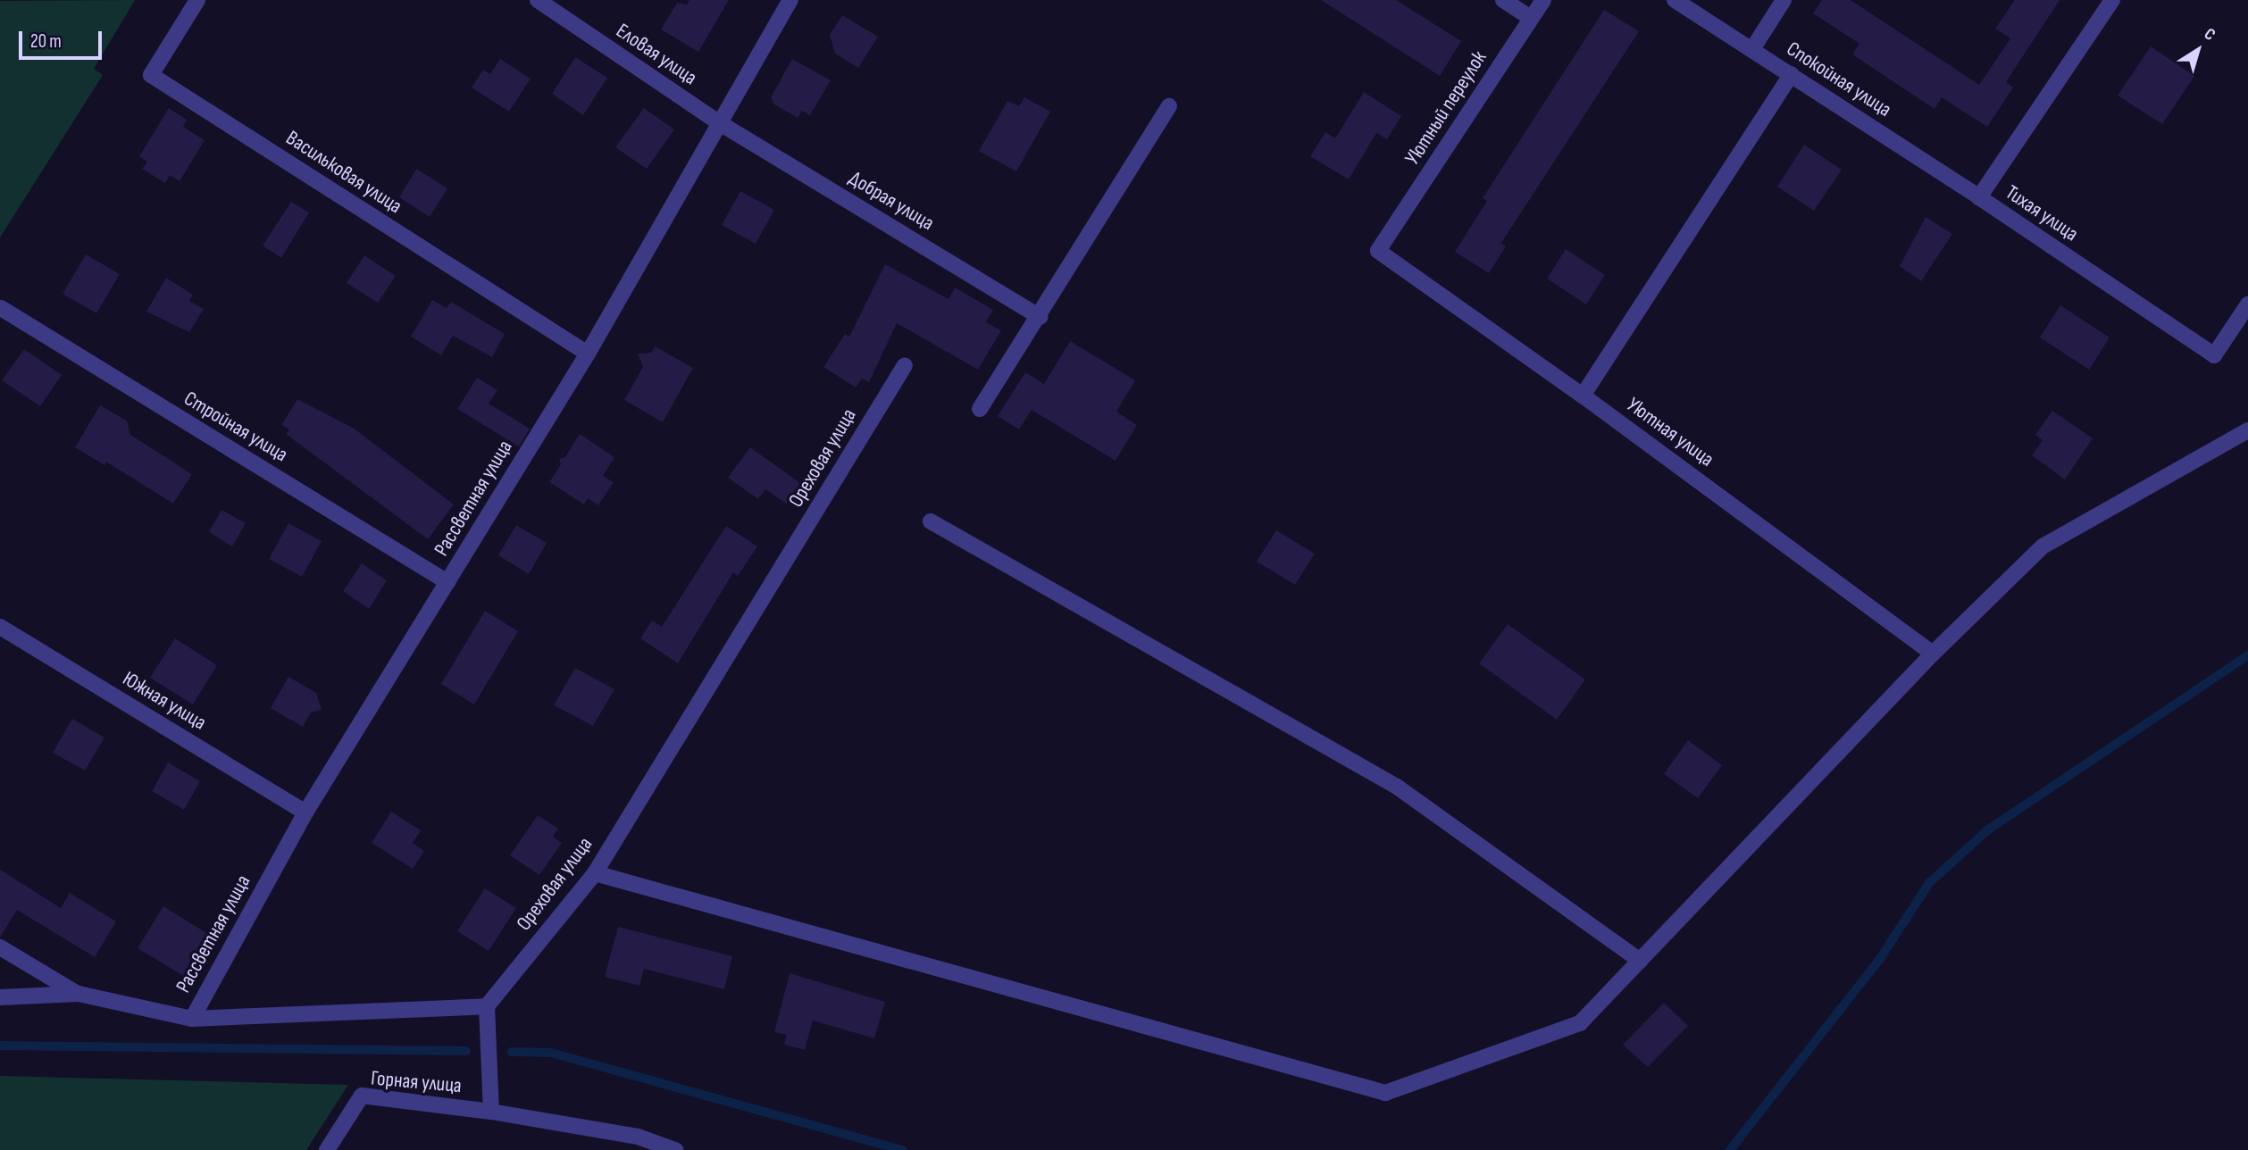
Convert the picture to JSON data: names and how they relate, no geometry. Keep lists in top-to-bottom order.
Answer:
{
  "streets": {
    "street": [
      "Еловая улица",
      "Спокойная улица",
      "Уютный переулок",
      "Васильковая улица",
      "Добрая улица",
      "Тихая улица",
      "Стройная улица",
      "Уютная улица",
      "Ореховая улица",
      "Рассветная улица",
      "Южная улица",
      "Горная улица"
    ]
  },
  "crossings": [
    ["Еловая улица", "Добрая улица"],
    ["Еловая улица", "Рассветная улица"],
    ["Спокойная улица", "Тихая улица"],
    ["Уютный переулок", "Уютная улица"],
    ["Васильковая улица", "Рассветная улица"],
    ["Добрая улица", "Рассветная улица"],
    ["Стройная улица", "Рассветная улица"],
    ["Рассветная улица", "Южная улица"]
  ],
  "scale_bar": "20 m",
  "north": "top right"
}
